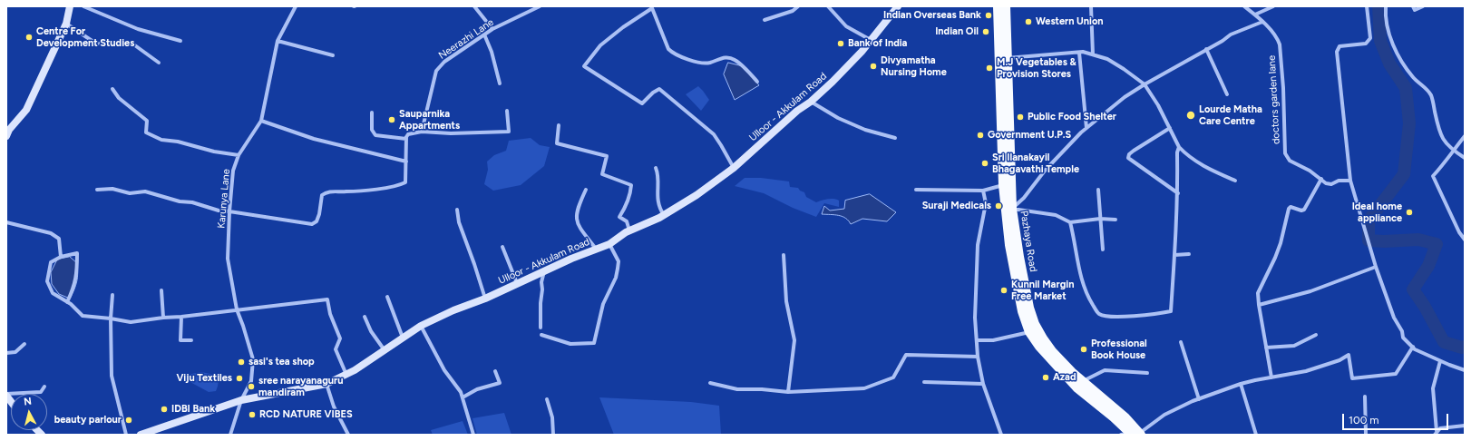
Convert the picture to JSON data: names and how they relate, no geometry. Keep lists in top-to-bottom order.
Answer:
{
  "streets": {
    "main road": ["Ulloor - Akkulam Road", "Pazhaya Road"],
    "street": ["Neerazhi Lane", "doctors garden lane", "Karunya Lane"]
  },
  "crossings": [
    ["Ulloor - Akkulam Road", "Karunya Lane"]
  ],
  "places": [
    "Indian Overseas Bank",
    "Western Union",
    "Indian Oil",
    "Centre For Development Studies",
    "Bank of India",
    "Divyamatha Nursing Home",
    "M.J Vegetables & Provision Stores",
    "Lourde Matha Care Centre",
    "Public Food Shelter",
    "Sauparnika Appartments",
    "Government U.P.S",
    "Sri Ilanakayil Bhagavathi Temple",
    "Suraji Medicals",
    "Ideal home appliance",
    "Kunnil Margin Free Market",
    "Professional Book House",
    "sasi's tea shop",
    "Azad",
    "Viju Textiles",
    "sree narayanaguru mandiram",
    "IDBI Bank",
    "RCD NATURE VIBES",
    "beauty parlour"
  ],
  "scale_bar": "100 m",
  "north": "top"
}
